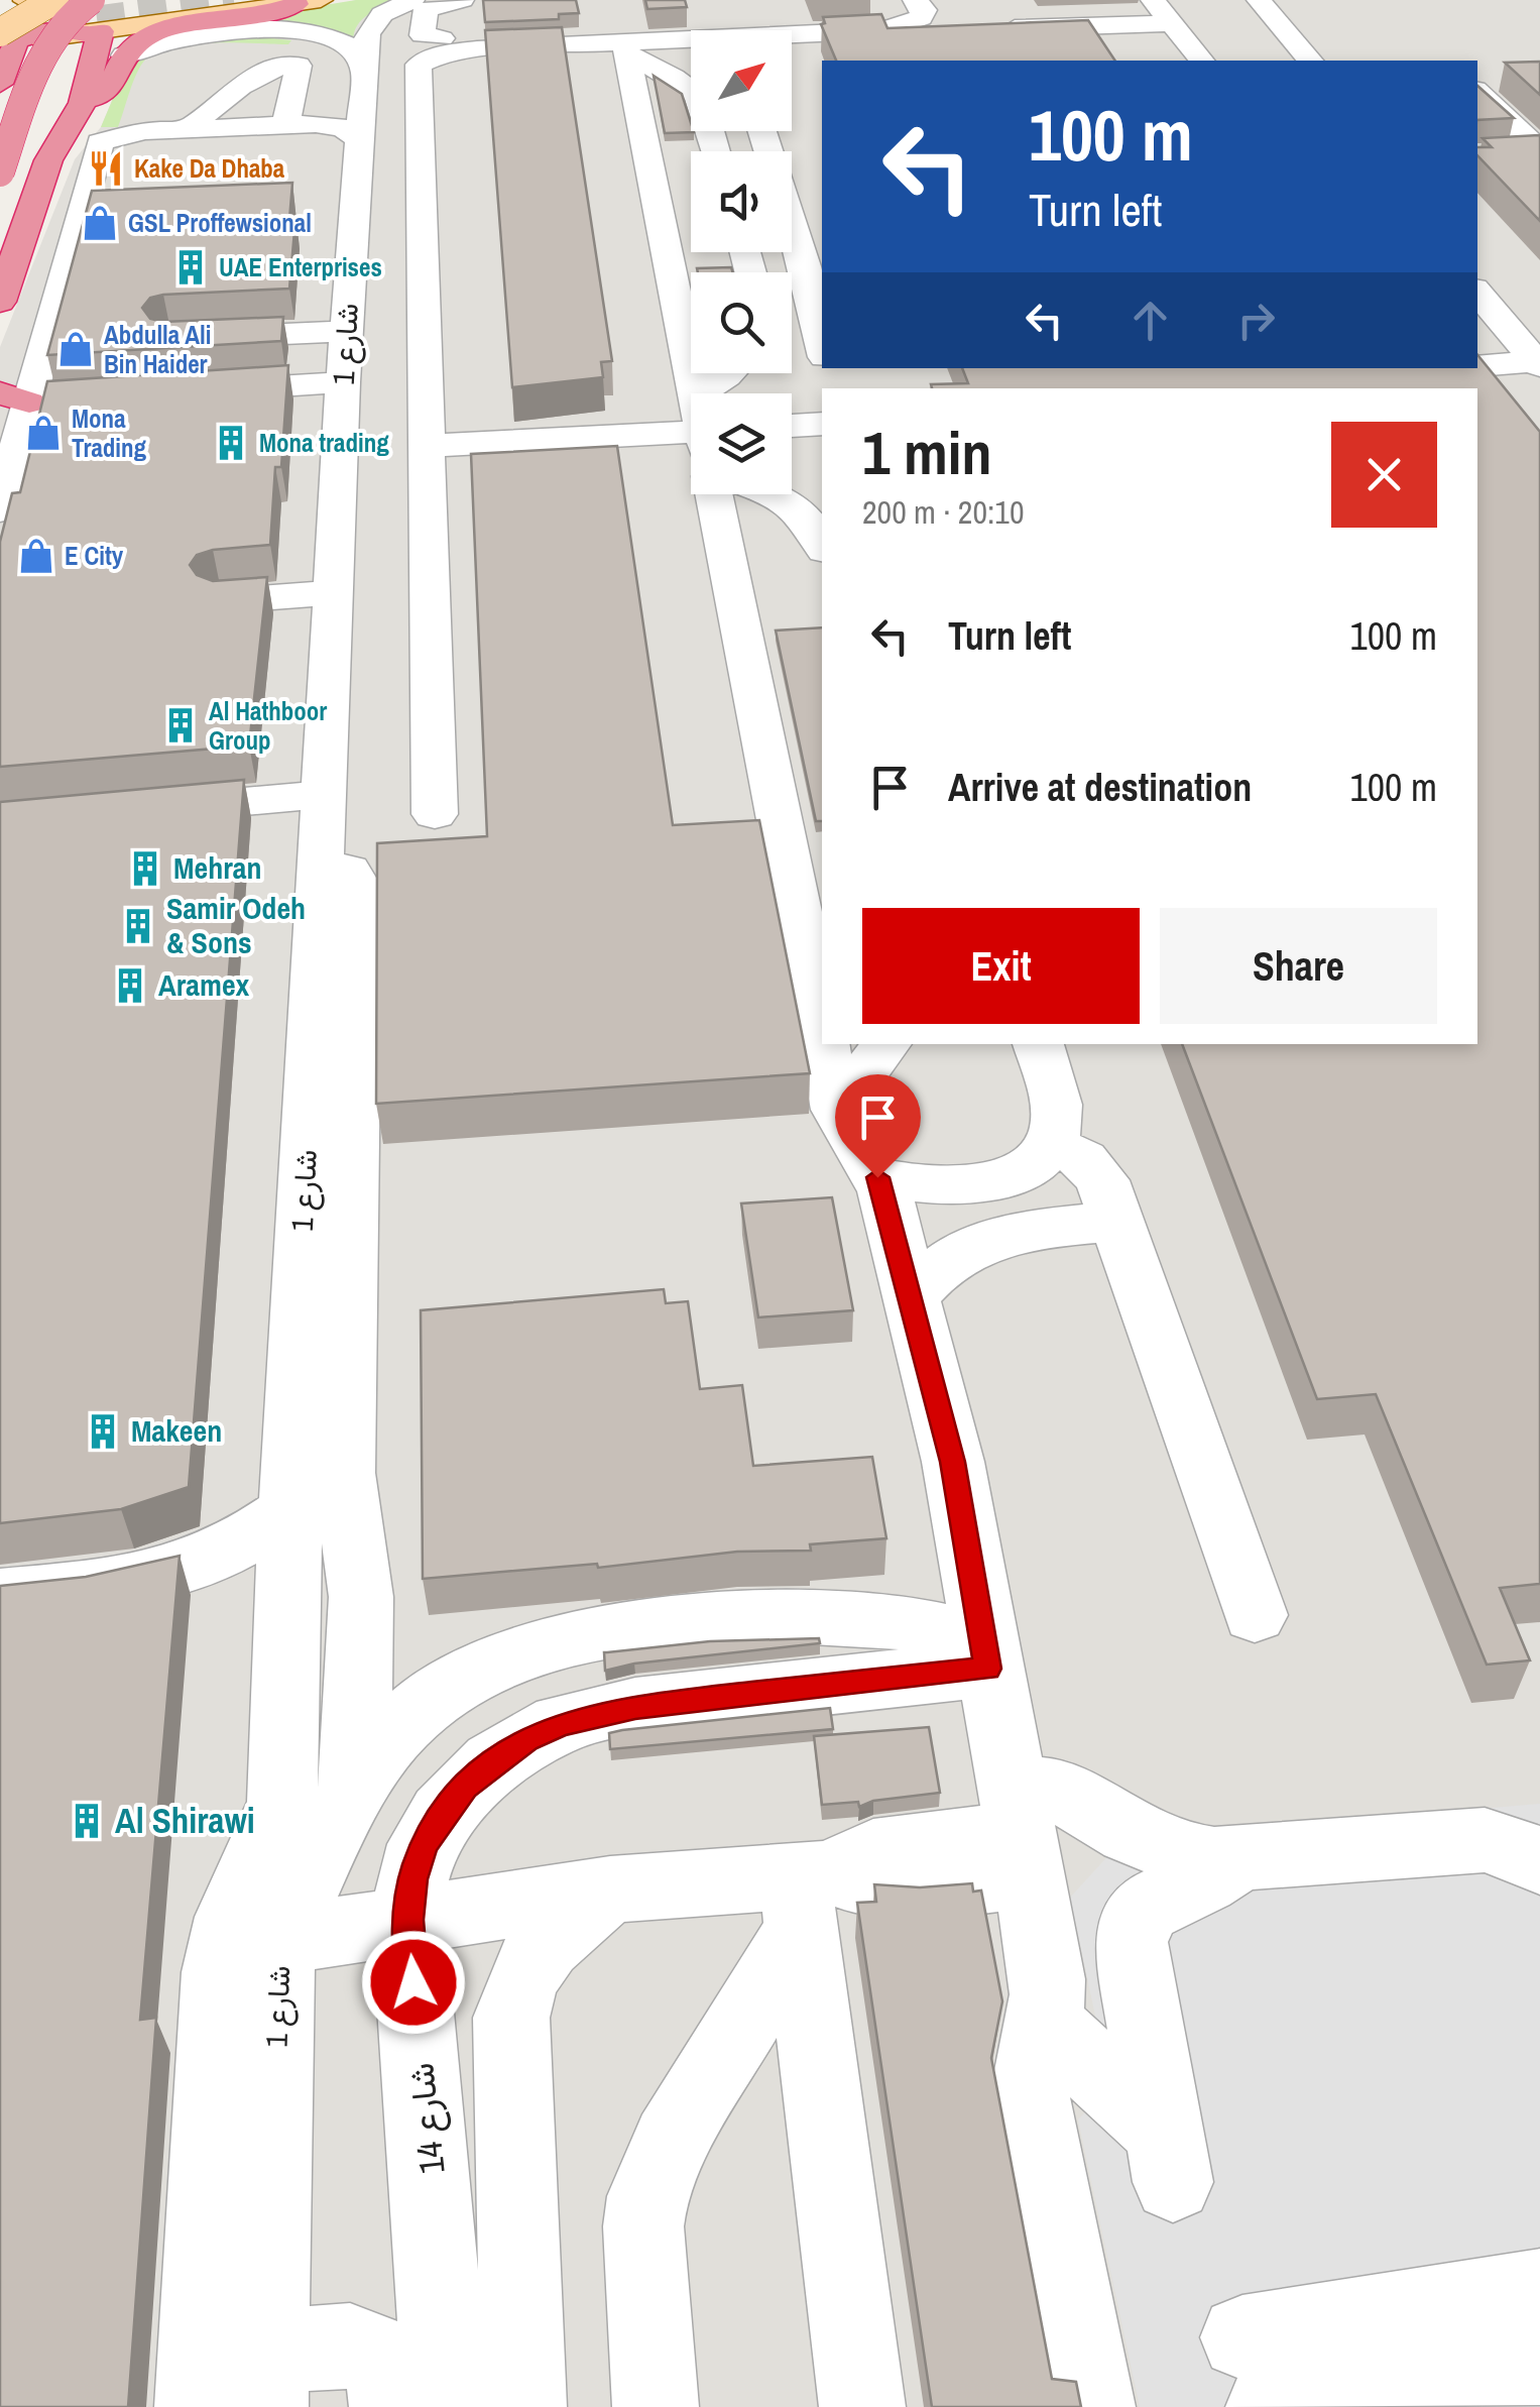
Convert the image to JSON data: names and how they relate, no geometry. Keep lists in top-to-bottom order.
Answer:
{
  "streets": {
    "street": ["شارع 1", "شارع 14"]
  },
  "places": {
    "restaurant": ["Kake Da Dhaba"],
    "shop": [
      "GSL Proffewsional",
      "Abdulla Ali Bin Haider",
      "Mona Trading",
      "E City"
    ],
    "building": [
      "UAE Enterprises",
      "Mona trading",
      "Al Hathboor Group",
      "Mehran",
      "Samir Odeh & Sons",
      "Aramex",
      "Makeen",
      "Al Shirawi"
    ]
  },
  "north": "top right",
  "page": {
    "turn": ["100 m", "Turn left"],
    "heading": ["1 min", "200 m · 20:10"],
    "list": [
      {
        "name": "Turn left",
        "value": "100 m"
      },
      {
        "name": "Arrive at destination",
        "value": "100 m"
      }
    ],
    "buttons": ["Exit", "Share"]
  }
}
